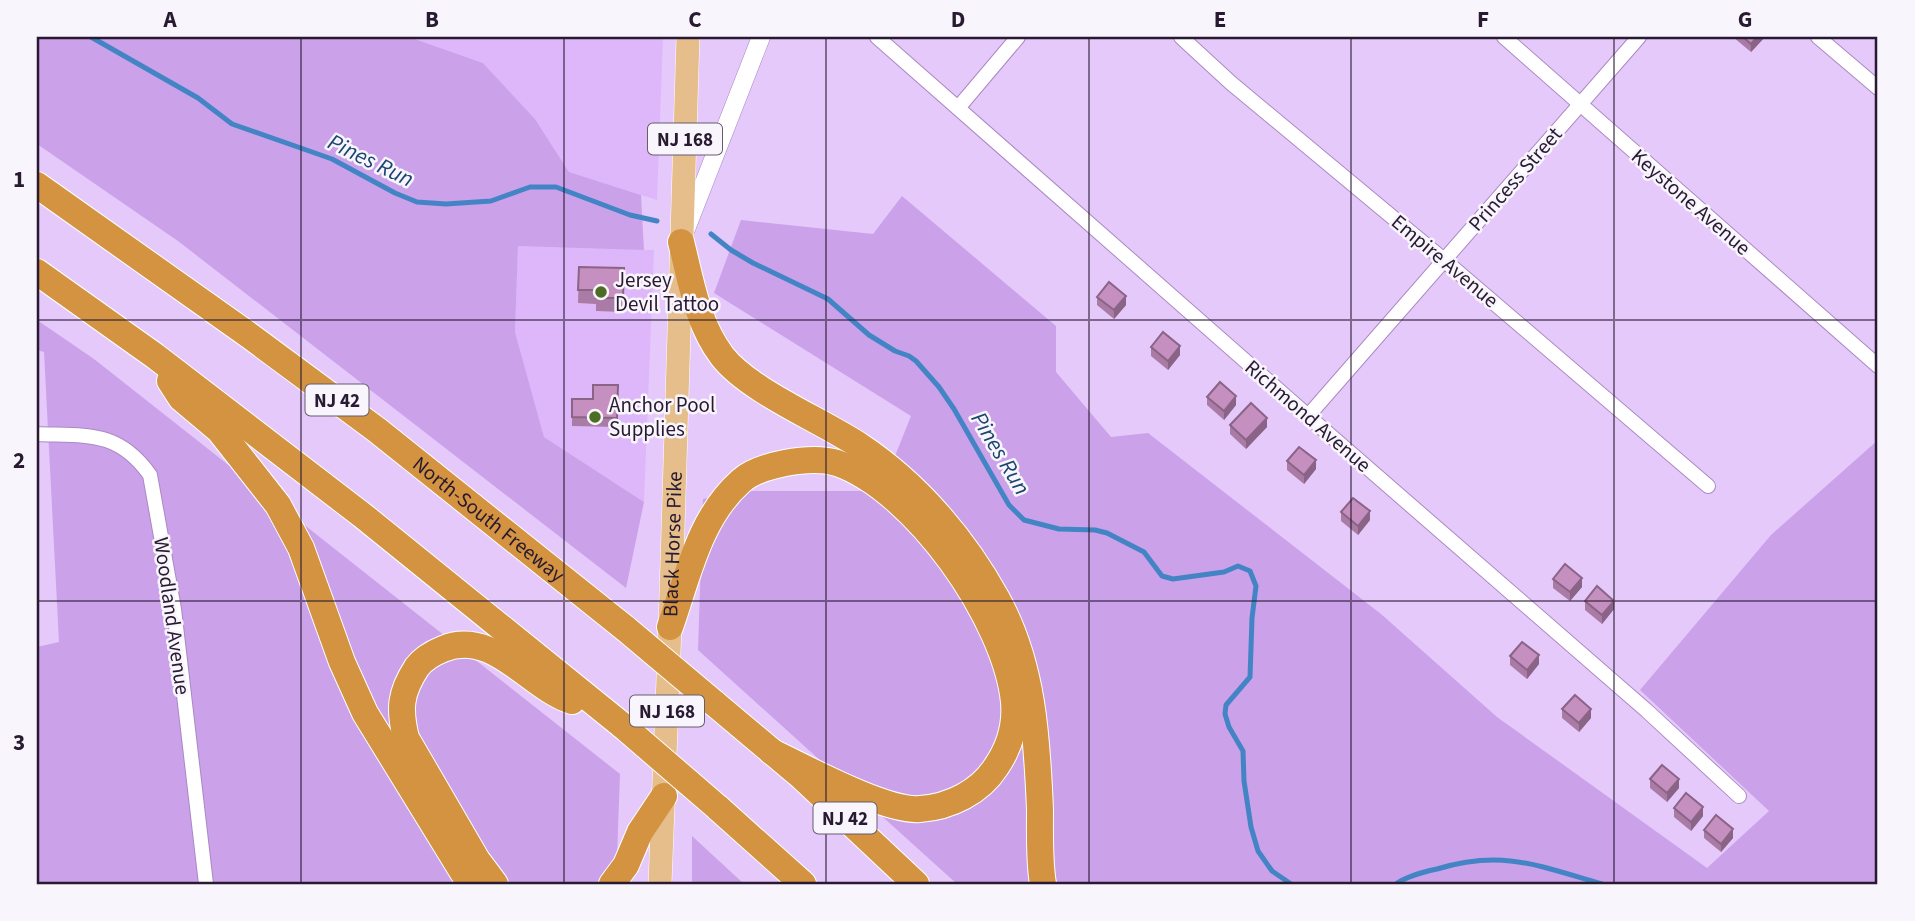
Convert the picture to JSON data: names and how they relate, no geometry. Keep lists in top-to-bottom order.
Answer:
{
  "streets": {
    "highway": ["NJ 42", "North-South Freeway"],
    "main road": ["NJ 168", "Black Horse Pike"],
    "street": [
      "Princess Street",
      "Keystone Avenue",
      "Empire Avenue",
      "Richmond Avenue",
      "Woodland Avenue"
    ]
  },
  "crossings": [
    ["Princess Street", "Keystone Avenue"],
    ["Princess Street", "Empire Avenue"],
    ["Princess Street", "Richmond Avenue"]
  ],
  "water": ["Pines Run"],
  "places": ["Jersey Devil Tattoo", "Anchor Pool Supplies"],
  "grid": {
    "columns": [
      "A",
      "B",
      "C",
      "D",
      "E",
      "F",
      "G"
    ],
    "rows": ["1", "2", "3"]
  }
}
